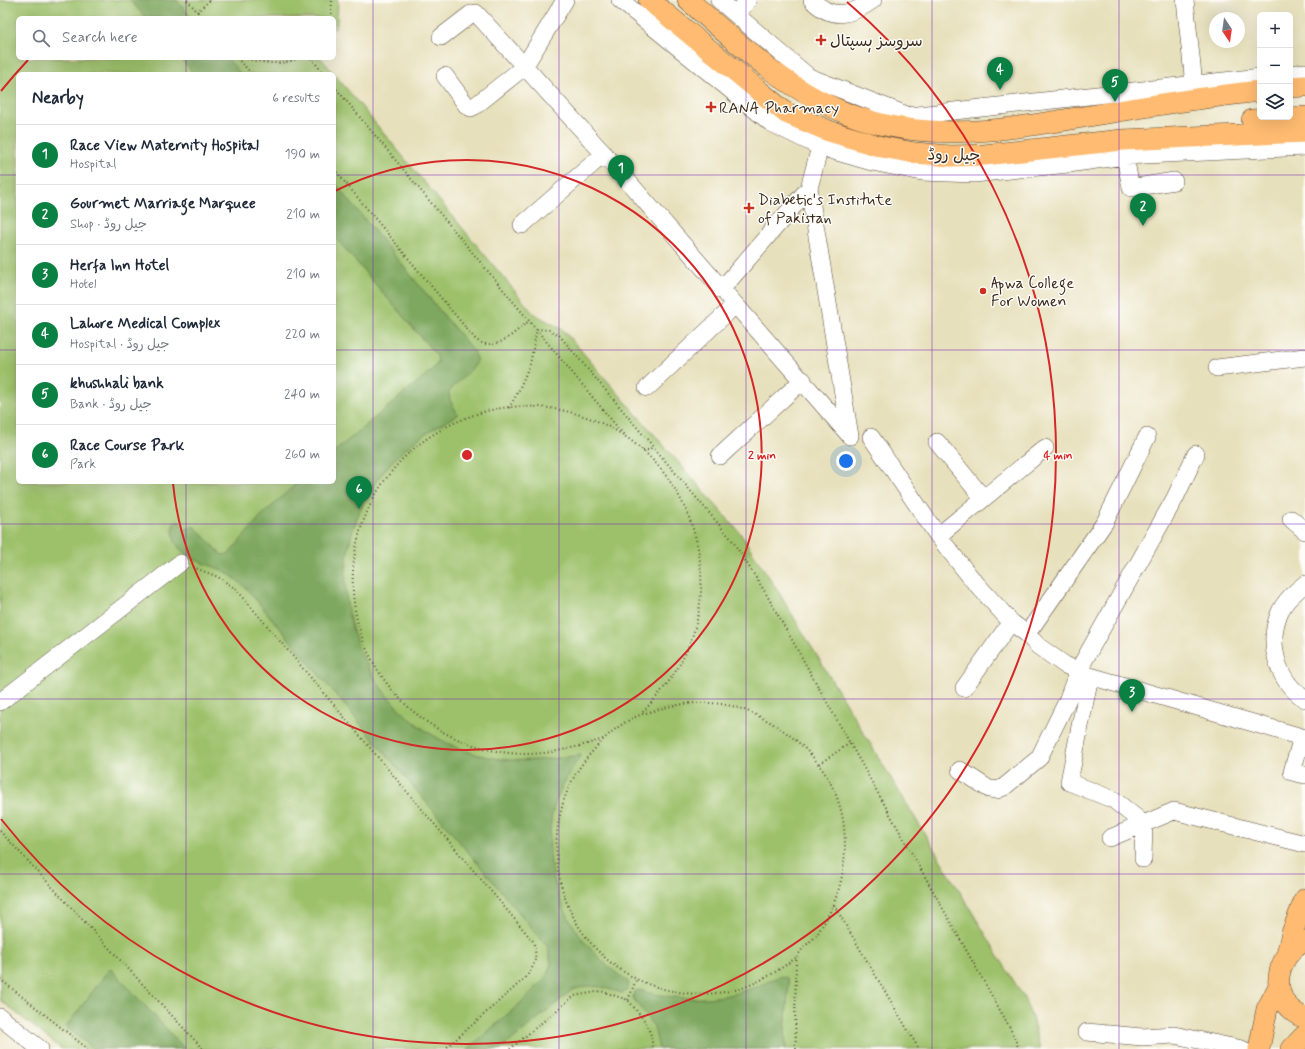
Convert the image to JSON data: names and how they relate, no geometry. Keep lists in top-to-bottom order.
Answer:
{
  "streets": {
    "main road": ["جیل روڈ"]
  },
  "places": {
    "health": ["سروسز ہسپتال", "RANA Pharmacy", "Diabetic's Institute of Pakistan"],
    "other": ["Apwa College For Women"]
  },
  "north": "bottom",
  "page": {
    "map_buttons": ["+", "−"],
    "search": "Search here",
    "pins": [
      "4",
      "5",
      "1",
      "2",
      "6",
      "3"
    ],
    "heading": ["Nearby", "6 results"],
    "list": [
      {
        "mark": "1",
        "name": "Race View Maternity Hospital",
        "note": "Hospital",
        "value": "190 m"
      },
      {
        "mark": "2",
        "name": "Gourmet Marriage Marquee",
        "note": "Shop · جیل روڈ",
        "value": "210 m"
      },
      {
        "mark": "3",
        "name": "Herfa Inn Hotel",
        "note": "Hotel",
        "value": "210 m"
      },
      {
        "mark": "4",
        "name": "Lahore Medical Complex",
        "note": "Hospital · جیل روڈ",
        "value": "220 m"
      },
      {
        "mark": "5",
        "name": "khushhali bank",
        "note": "Bank · جیل روڈ",
        "value": "240 m"
      },
      {
        "mark": "6",
        "name": "Race Course Park",
        "note": "Park",
        "value": "260 m"
      }
    ]
  },
  "rings": ["2 min", "4 min"]
}
